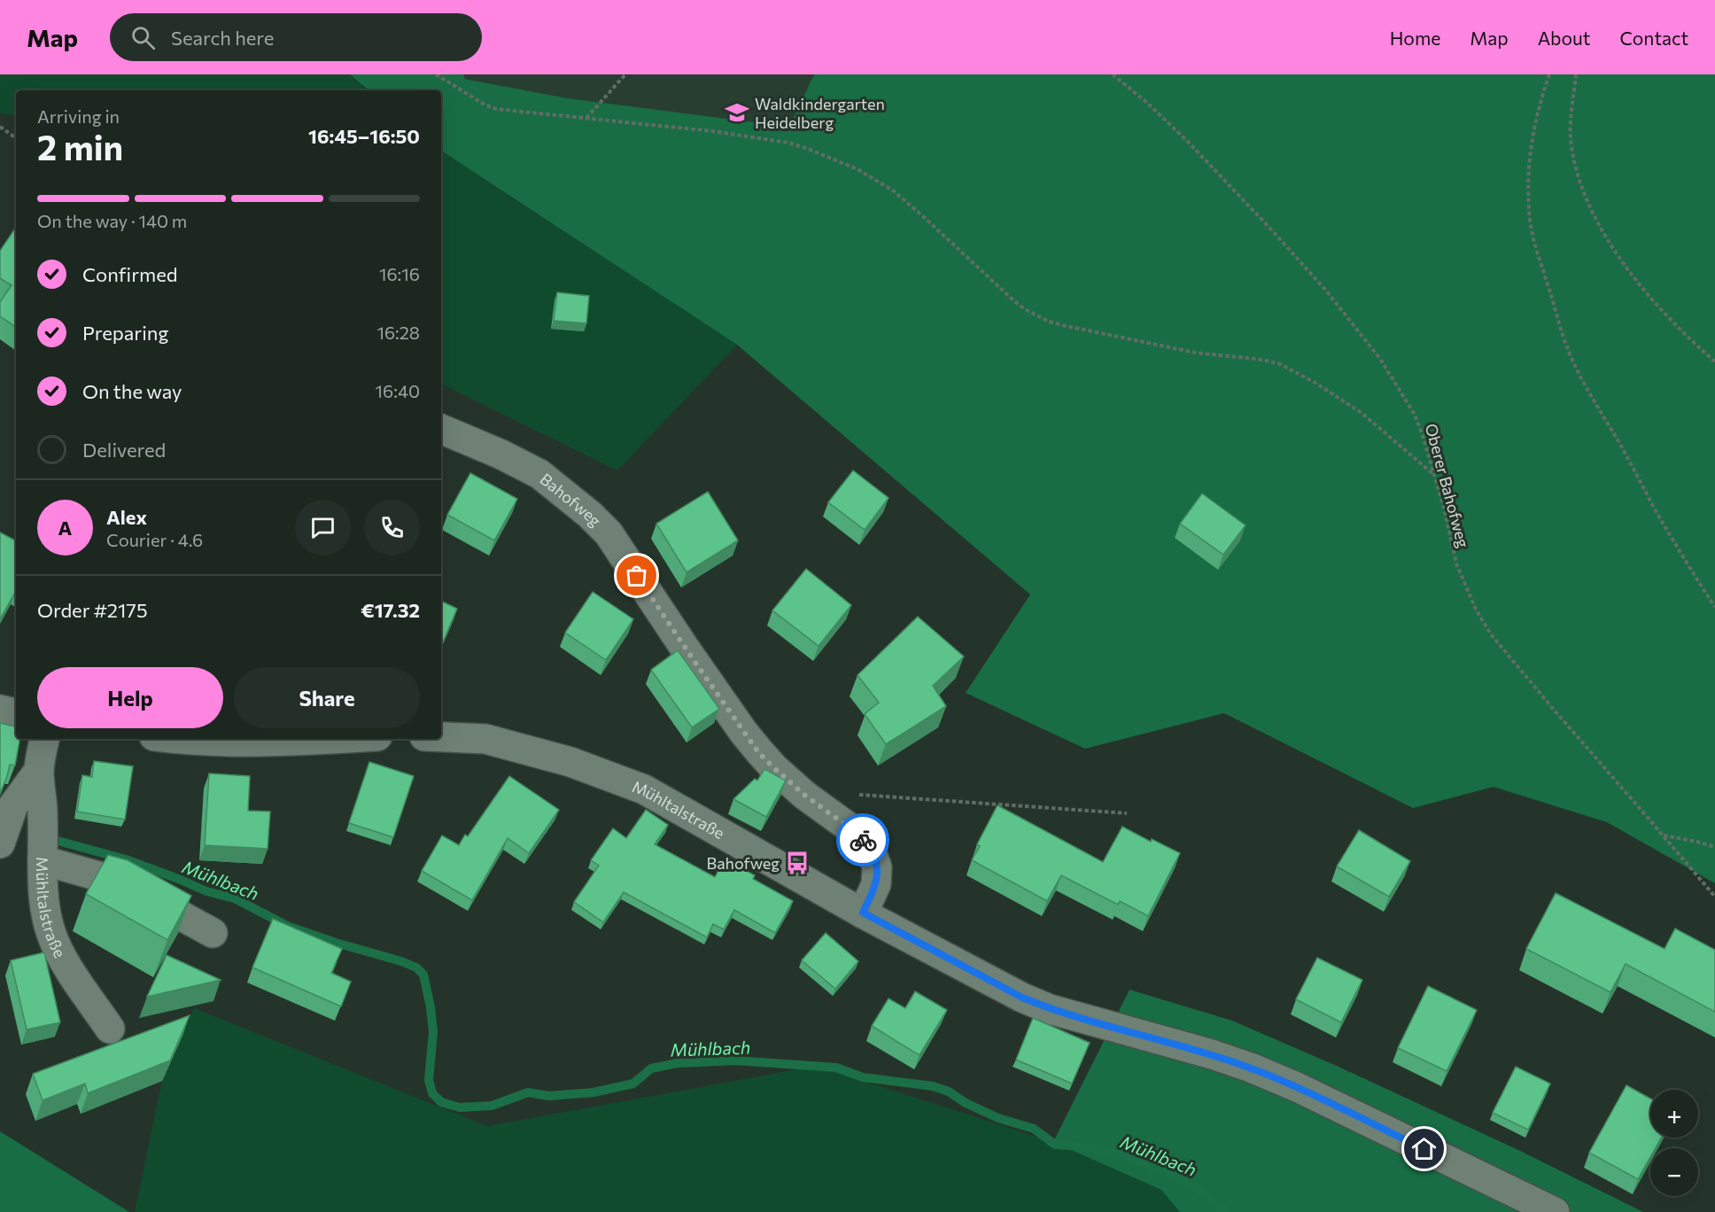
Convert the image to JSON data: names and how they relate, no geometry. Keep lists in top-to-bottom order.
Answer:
{
  "streets": {
    "street": ["Bahofweg", "Mühltalstraße"],
    "path": ["Oberer Bahofweg"]
  },
  "crossings": [
    ["Bahofweg", "Mühltalstraße"]
  ],
  "water": ["Mühlbach"],
  "places": {
    "school or university": ["Waldkindergarten Heidelberg"],
    "bus stop": ["Bahofweg"]
  },
  "page": {
    "header": "Map",
    "search": "Search here",
    "nav": [
      "Home",
      "Map",
      "About",
      "Contact"
    ],
    "heading": ["2 min", "Arriving in", "16:45–16:50"],
    "panel": [
      "Alex",
      "Courier · 4.6",
      "Order #2175",
      "€17.32"
    ],
    "bar": "On the way · 140 m",
    "list": [
      ["Confirmed", "16:16"],
      ["Preparing", "16:28"],
      ["On the way", "16:40"],
      "Delivered"
    ],
    "round": "A",
    "buttons": ["Help", "Share"],
    "map_buttons": ["+", "−"]
  }
}
